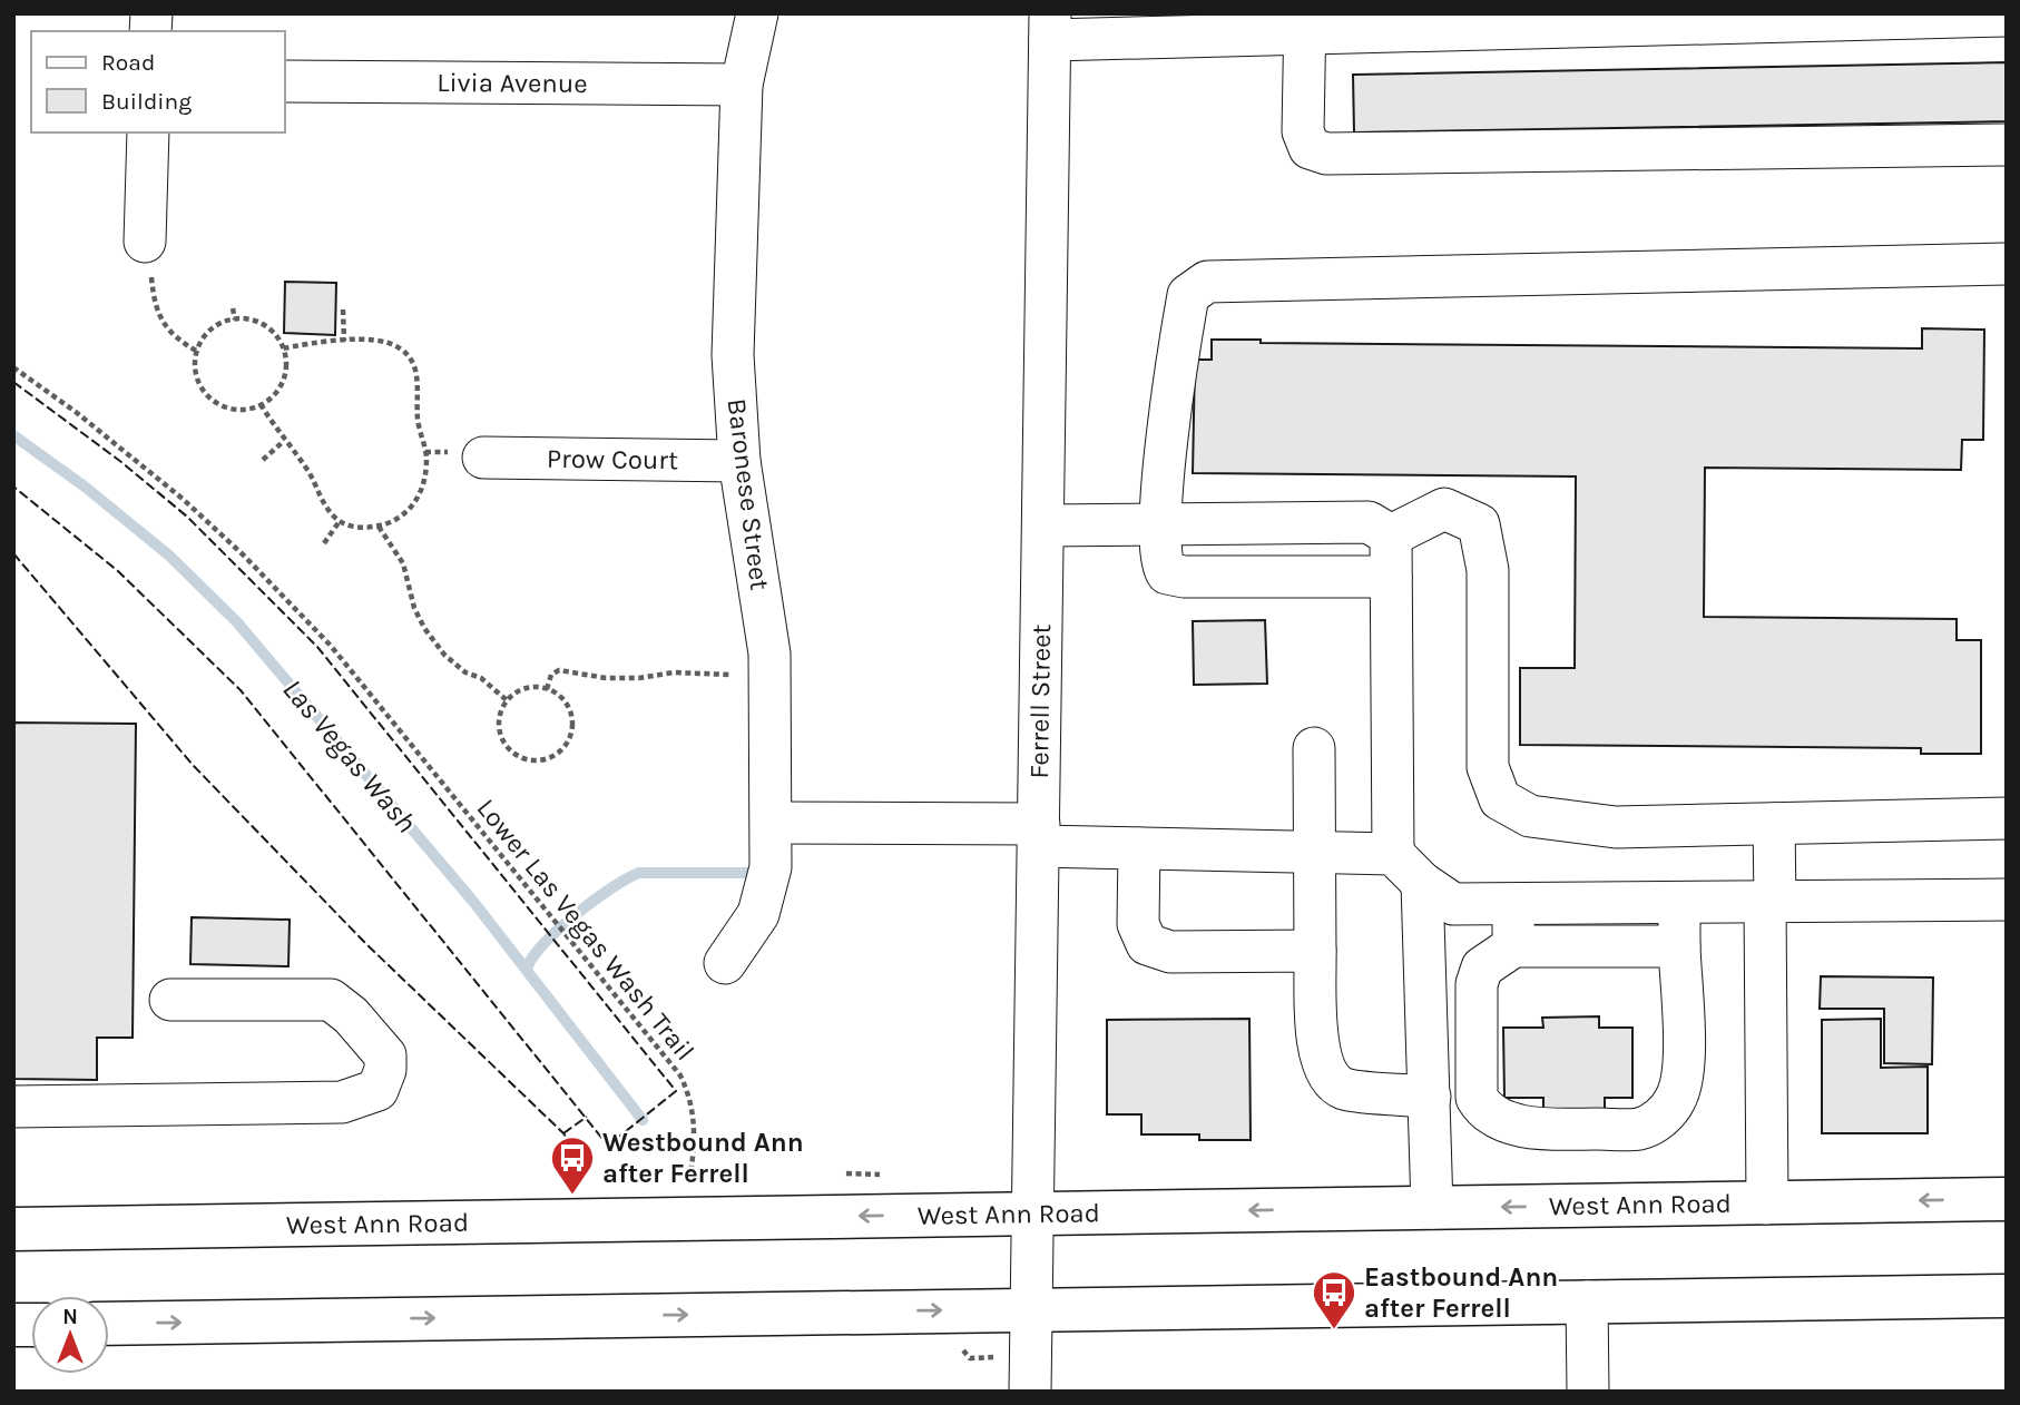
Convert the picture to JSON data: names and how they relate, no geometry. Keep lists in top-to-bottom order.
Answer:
{
  "streets": {
    "main road": ["West Ann Road"],
    "street": [
      "Livia Avenue",
      "Prow Court",
      "Baronese Street",
      "Ferrell Street"
    ],
    "path": ["Lower Las Vegas Wash Trail"]
  },
  "crossings": [
    ["Livia Avenue", "Baronese Street"],
    ["Prow Court", "Baronese Street"],
    ["Ferrell Street", "West Ann Road"]
  ],
  "water": ["Las Vegas Wash"],
  "places": {
    "bus stop": ["Westbound Ann after Ferrell", "Eastbound Ann after Ferrell"]
  },
  "legend": ["Road", "Building"],
  "north": "top"
}
